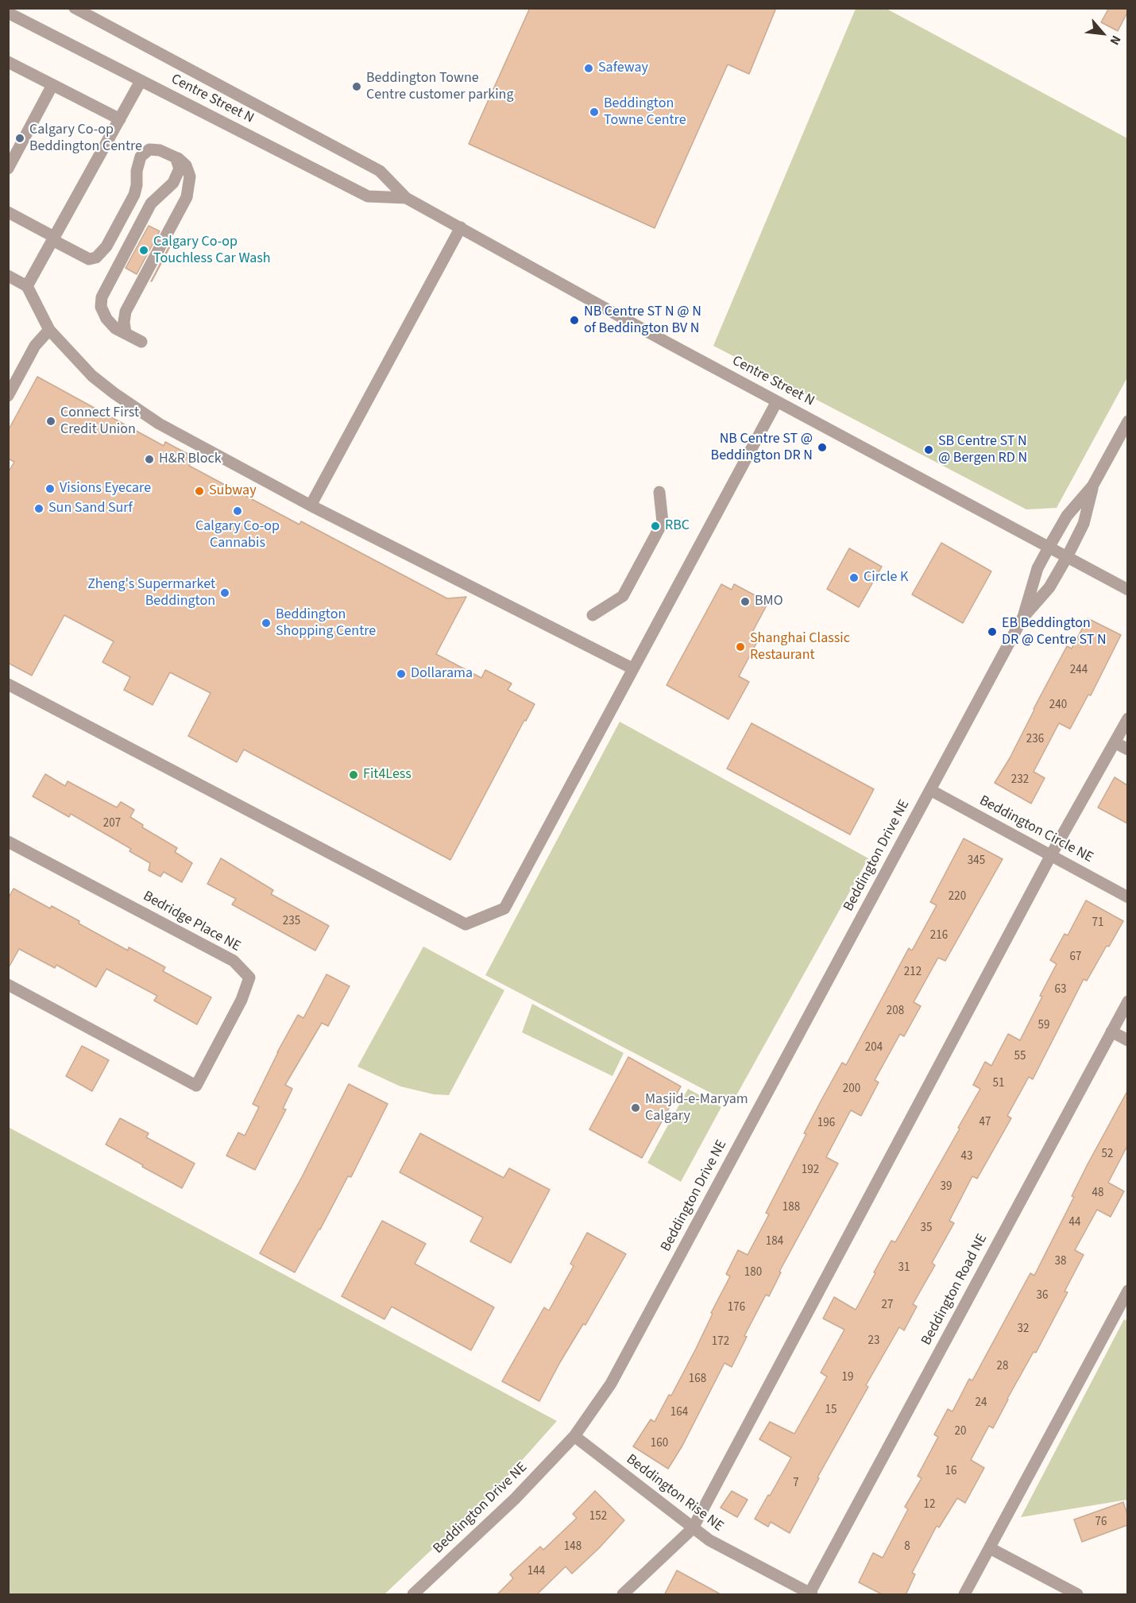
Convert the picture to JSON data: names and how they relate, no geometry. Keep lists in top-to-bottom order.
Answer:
{
  "streets": {
    "street": [
      "Centre Street N",
      "Beddington Circle NE",
      "Beddington Drive NE",
      "Bedridge Place NE",
      "Beddington Road NE",
      "Beddington Rise NE"
    ]
  },
  "crossings": [
    ["Centre Street N", "Beddington Drive NE"],
    ["Beddington Circle NE", "Beddington Drive NE"],
    ["Beddington Drive NE", "Beddington Rise NE"],
    ["Beddington Road NE", "Beddington Rise NE"]
  ],
  "places": [
    "Safeway",
    "Beddington Towne Centre customer parking",
    "Beddington Towne Centre",
    "Calgary Co-op Beddington Centre",
    "Calgary Co-op Touchless Car Wash",
    "NB Centre ST N @ N of Beddington BV N",
    "Connect First Credit Union",
    "NB Centre ST @ Beddington DR N",
    "SB Centre ST N @ Bergen RD N",
    "H&R Block",
    "Visions Eyecare",
    "Subway",
    "Sun Sand Surf",
    "Calgary Co-op Cannabis",
    "RBC",
    "Circle K",
    "Zheng's Supermarket Beddington",
    "BMO",
    "Beddington Shopping Centre",
    "EB Beddington DR @ Centre ST N",
    "Shanghai Classic Restaurant",
    "Dollarama",
    "Fit4Less",
    "Masjid-e-Maryam Calgary"
  ],
  "house_numbers": [
    "244",
    "240",
    "236",
    "232",
    "207",
    "345",
    "220",
    "235",
    "71",
    "216",
    "67",
    "212",
    "63",
    "208",
    "59",
    "204",
    "55",
    "51",
    "200",
    "47",
    "196",
    "52",
    "43",
    "192",
    "39",
    "48",
    "188",
    "44",
    "35",
    "184",
    "38",
    "31",
    "180",
    "36",
    "27",
    "176",
    "32",
    "23",
    "172",
    "28",
    "19",
    "168",
    "24",
    "15",
    "164",
    "20",
    "160",
    "16",
    "7",
    "12",
    "152",
    "76",
    "148",
    "8",
    "144"
  ],
  "north": "bottom right"
}
